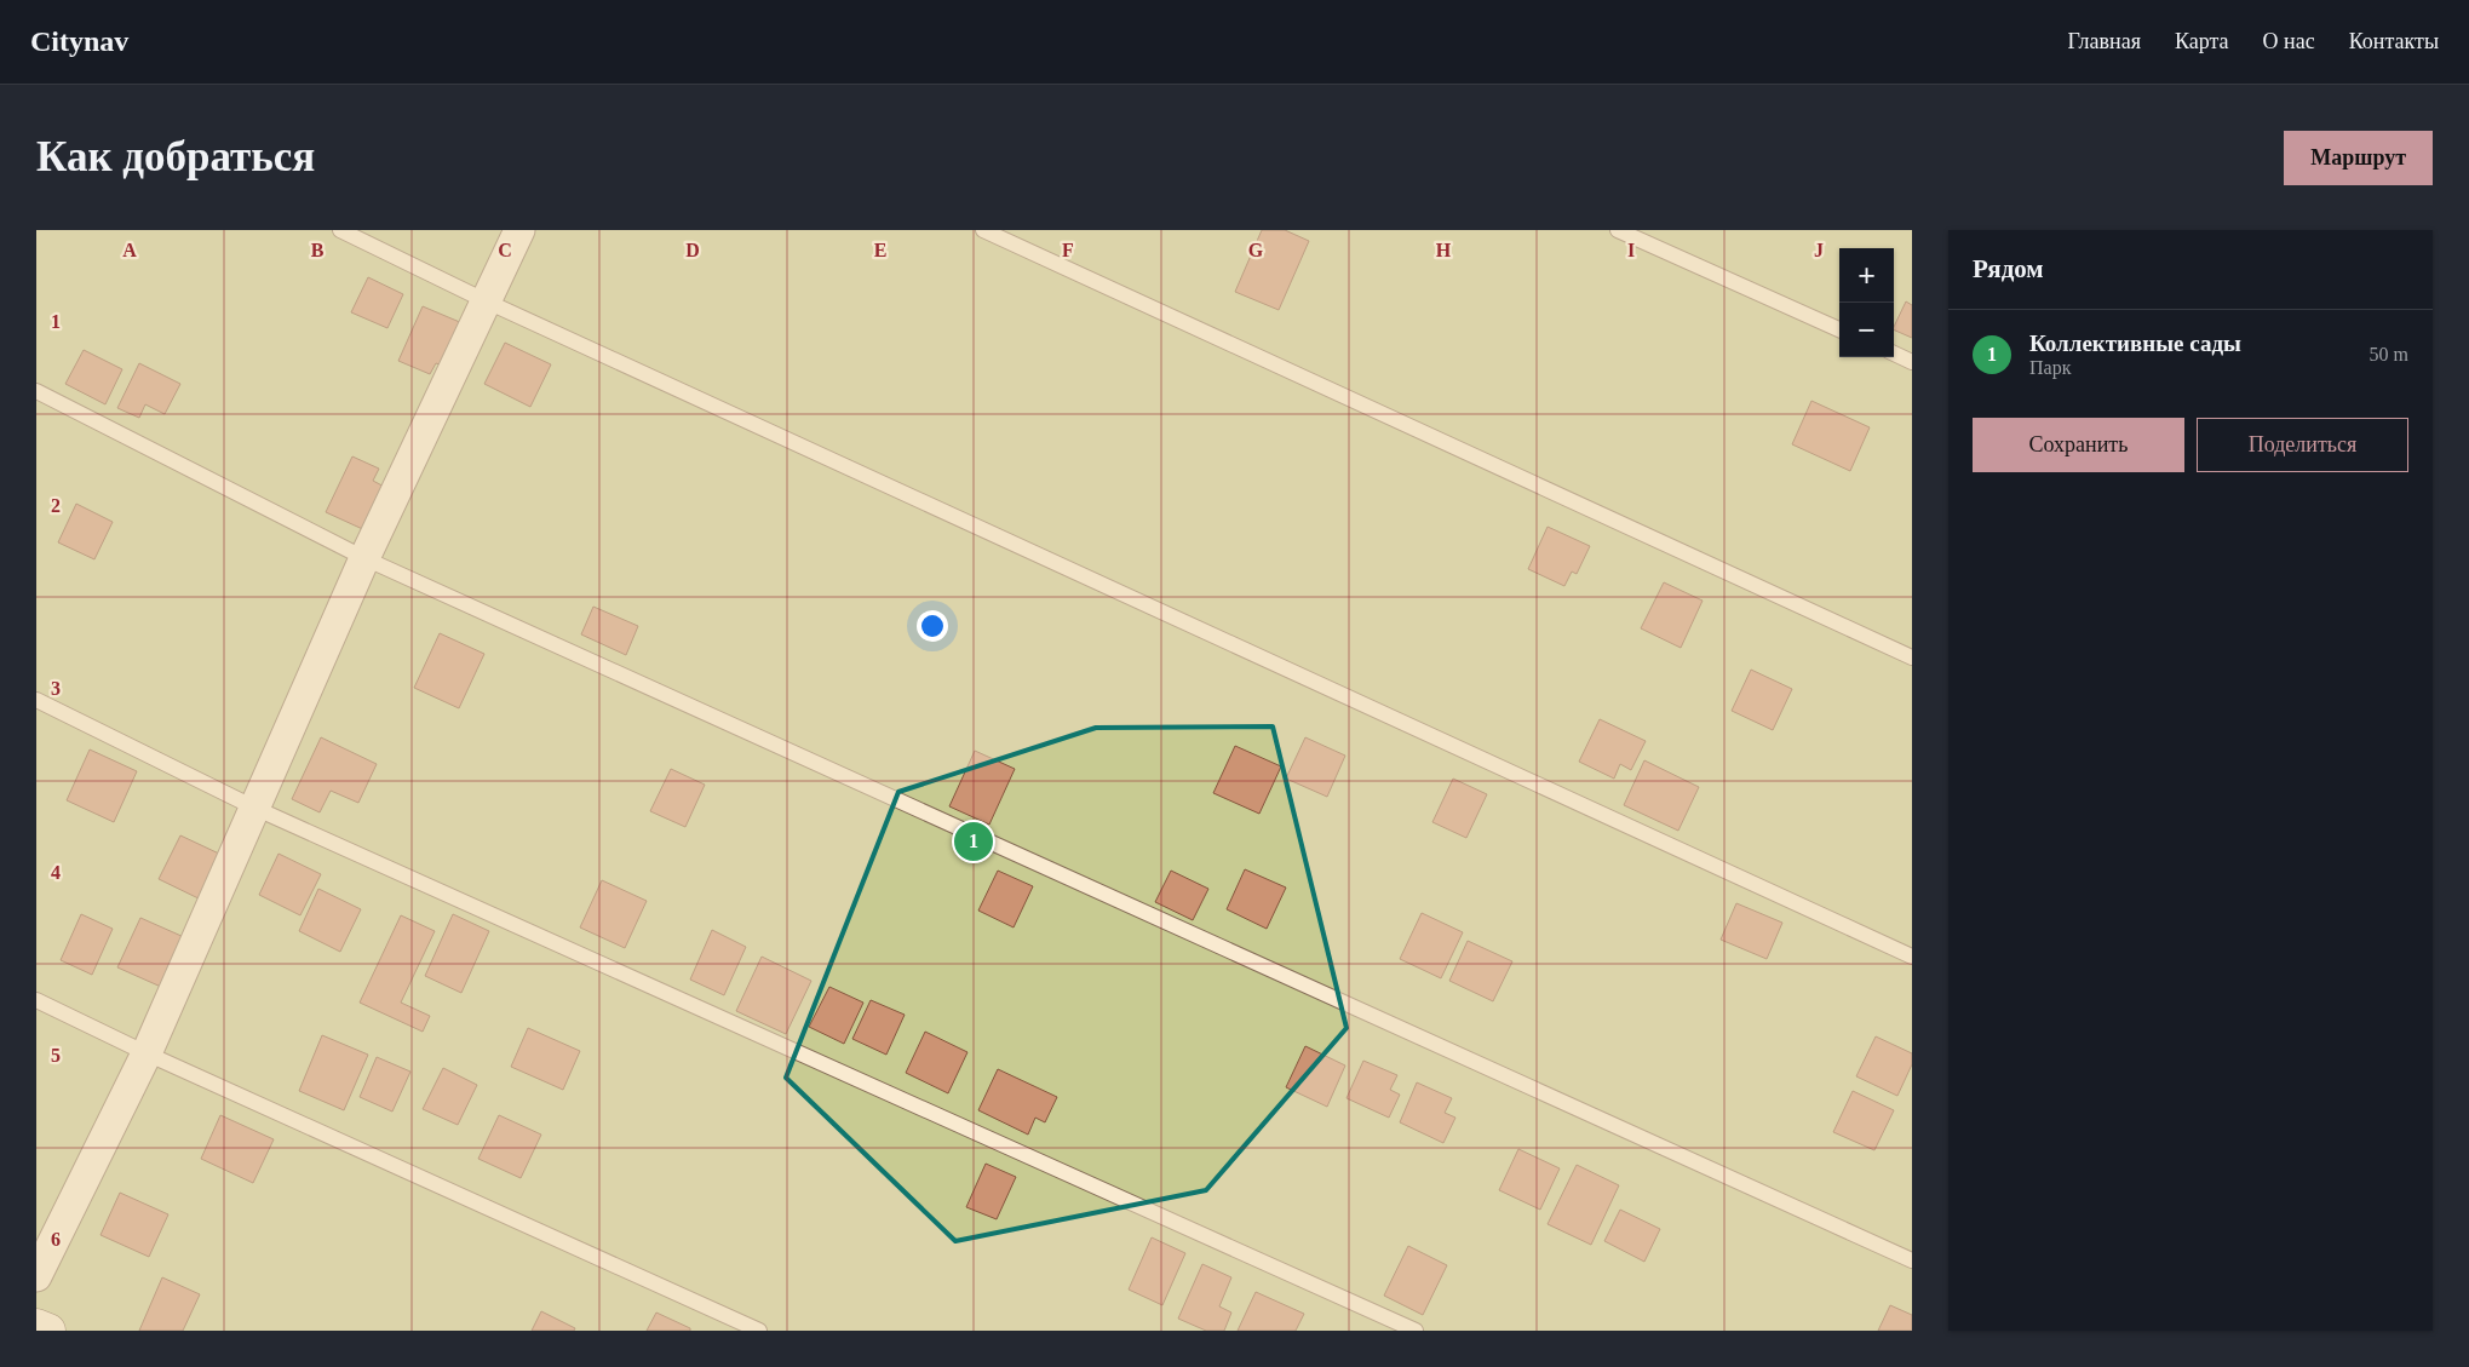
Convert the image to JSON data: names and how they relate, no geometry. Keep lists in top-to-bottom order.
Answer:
{
  "page": {
    "header": "Citynav",
    "nav": [
      "Главная",
      "Карта",
      "О нас",
      "Контакты"
    ],
    "buttons": [
      "Маршрут",
      ["Сохранить", "Поделиться"]
    ],
    "title": "Как добраться",
    "heading": "Рядом",
    "map_buttons": ["+", "−"],
    "list": [
      {
        "mark": "1",
        "name": "Коллективные сады",
        "note": "Парк",
        "value": "50 m"
      }
    ],
    "pins": "1"
  },
  "grid": {
    "columns": [
      "A",
      "B",
      "C",
      "D",
      "E",
      "F",
      "G",
      "H",
      "I",
      "J"
    ],
    "rows": [
      "1",
      "2",
      "3",
      "4",
      "5",
      "6"
    ]
  }
}
